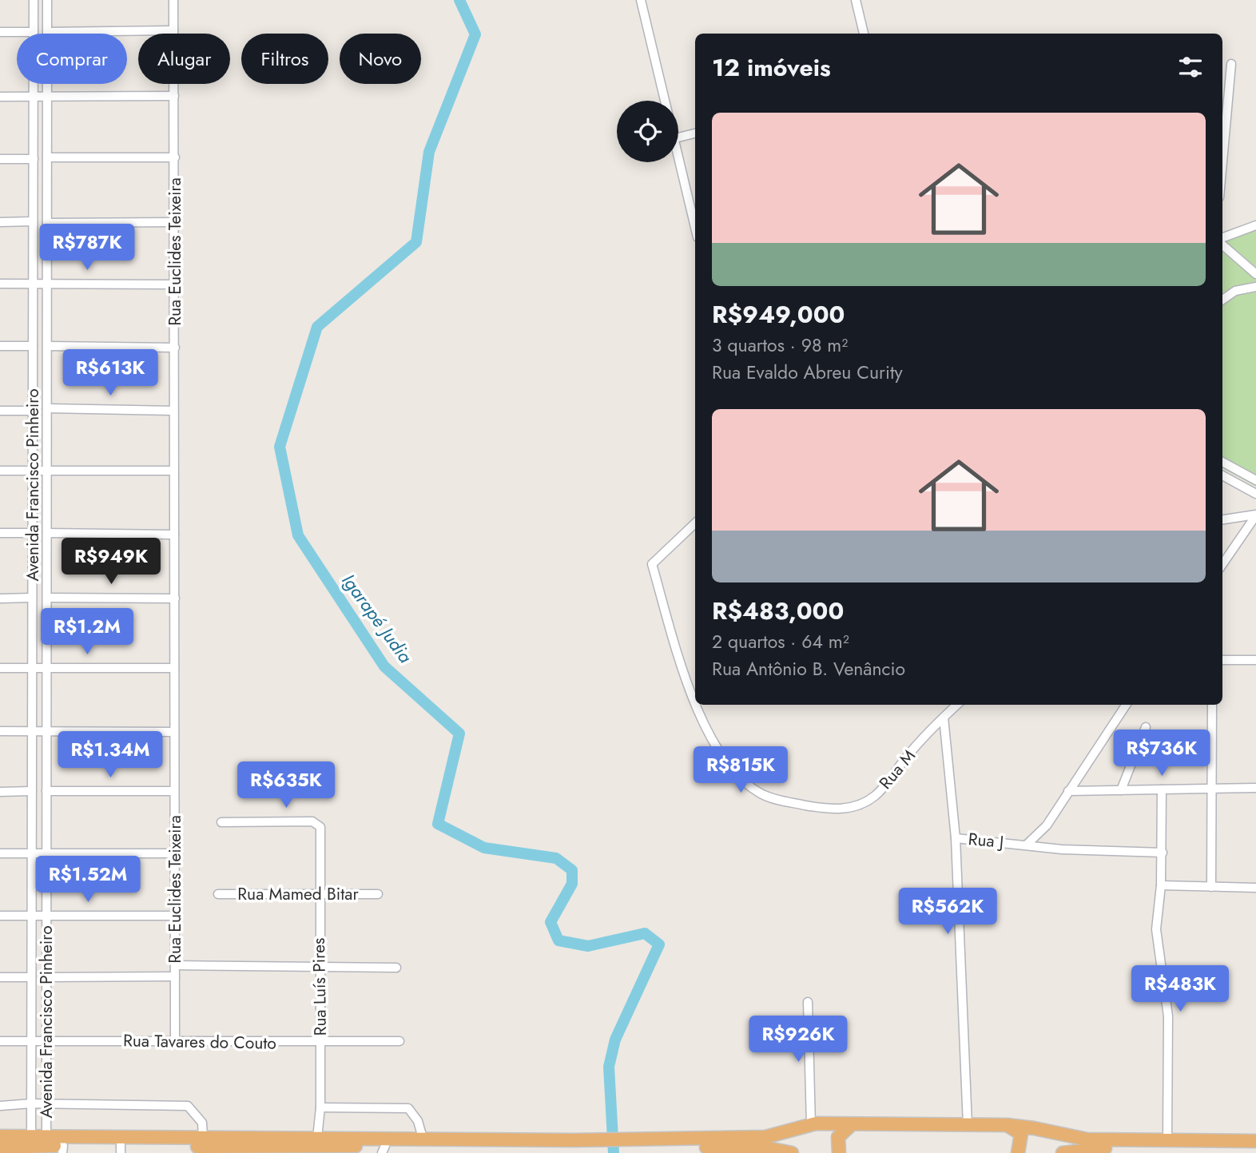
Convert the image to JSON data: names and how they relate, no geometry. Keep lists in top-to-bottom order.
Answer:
{
  "streets": {
    "street": [
      "Rua Euclides Teixeira",
      "Avenida Francisco Pinheiro",
      "Rua M",
      "Rua J",
      "Rua Mamed Bitar",
      "Rua Luís Pires",
      "Rua Tavares do Couto"
    ]
  },
  "crossings": [
    ["Rua Euclides Teixeira", "Rua Tavares do Couto"],
    ["Avenida Francisco Pinheiro", "Rua Tavares do Couto"],
    ["Rua Mamed Bitar", "Rua Luís Pires"],
    ["Rua Luís Pires", "Rua Tavares do Couto"]
  ],
  "water": ["Igarapé Judia"],
  "page": {
    "chip": [
      "Comprar",
      "Alugar",
      "Filtros",
      "Novo"
    ],
    "heading": "12 imóveis",
    "list": [
      {
        "name": "R$949,000",
        "note": "3 quartos · 98 m² · Rua Evaldo Abreu Curity"
      },
      {
        "name": "R$483,000",
        "note": "2 quartos · 64 m² · Rua Antônio B. Venâncio"
      }
    ],
    "price": [
      "R$787K",
      "R$613K",
      "R$949K",
      "R$1.2M",
      "R$736K",
      "R$1.34M",
      "R$815K",
      "R$635K",
      "R$1.52M",
      "R$562K",
      "R$483K",
      "R$926K"
    ]
  }
}
